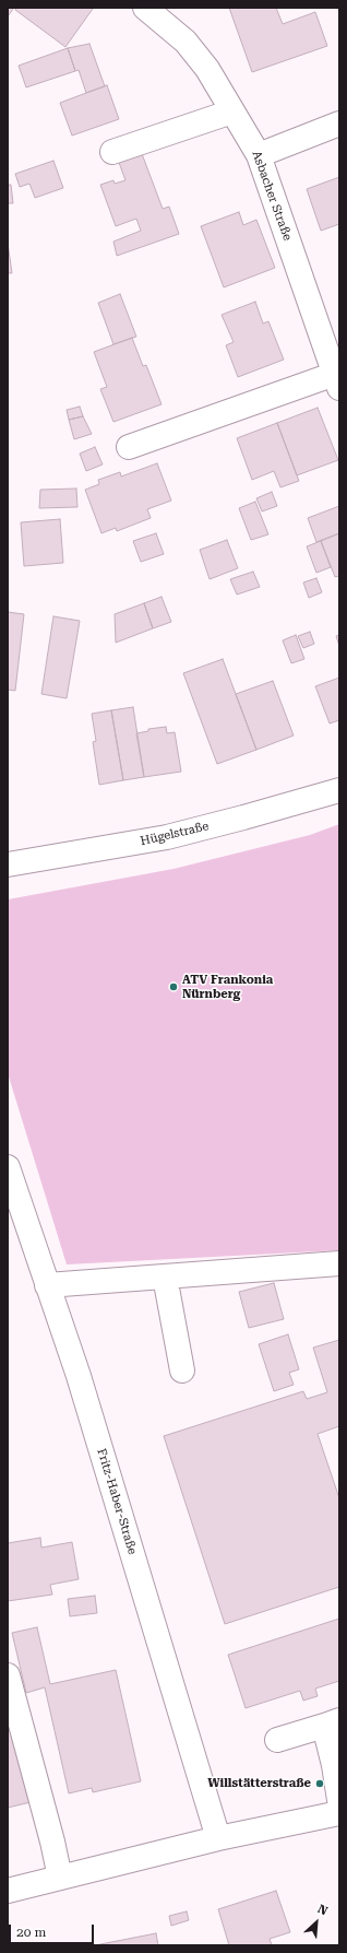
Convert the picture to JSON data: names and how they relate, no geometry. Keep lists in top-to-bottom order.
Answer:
{
  "streets": {
    "street": ["Asbacher Straße", "Hügelstraße", "Fritz-Haber-Straße"]
  },
  "places": ["ATV Frankonia Nürnberg", "Willstätterstraße"],
  "scale_bar": "20 m",
  "north": "top right"
}
